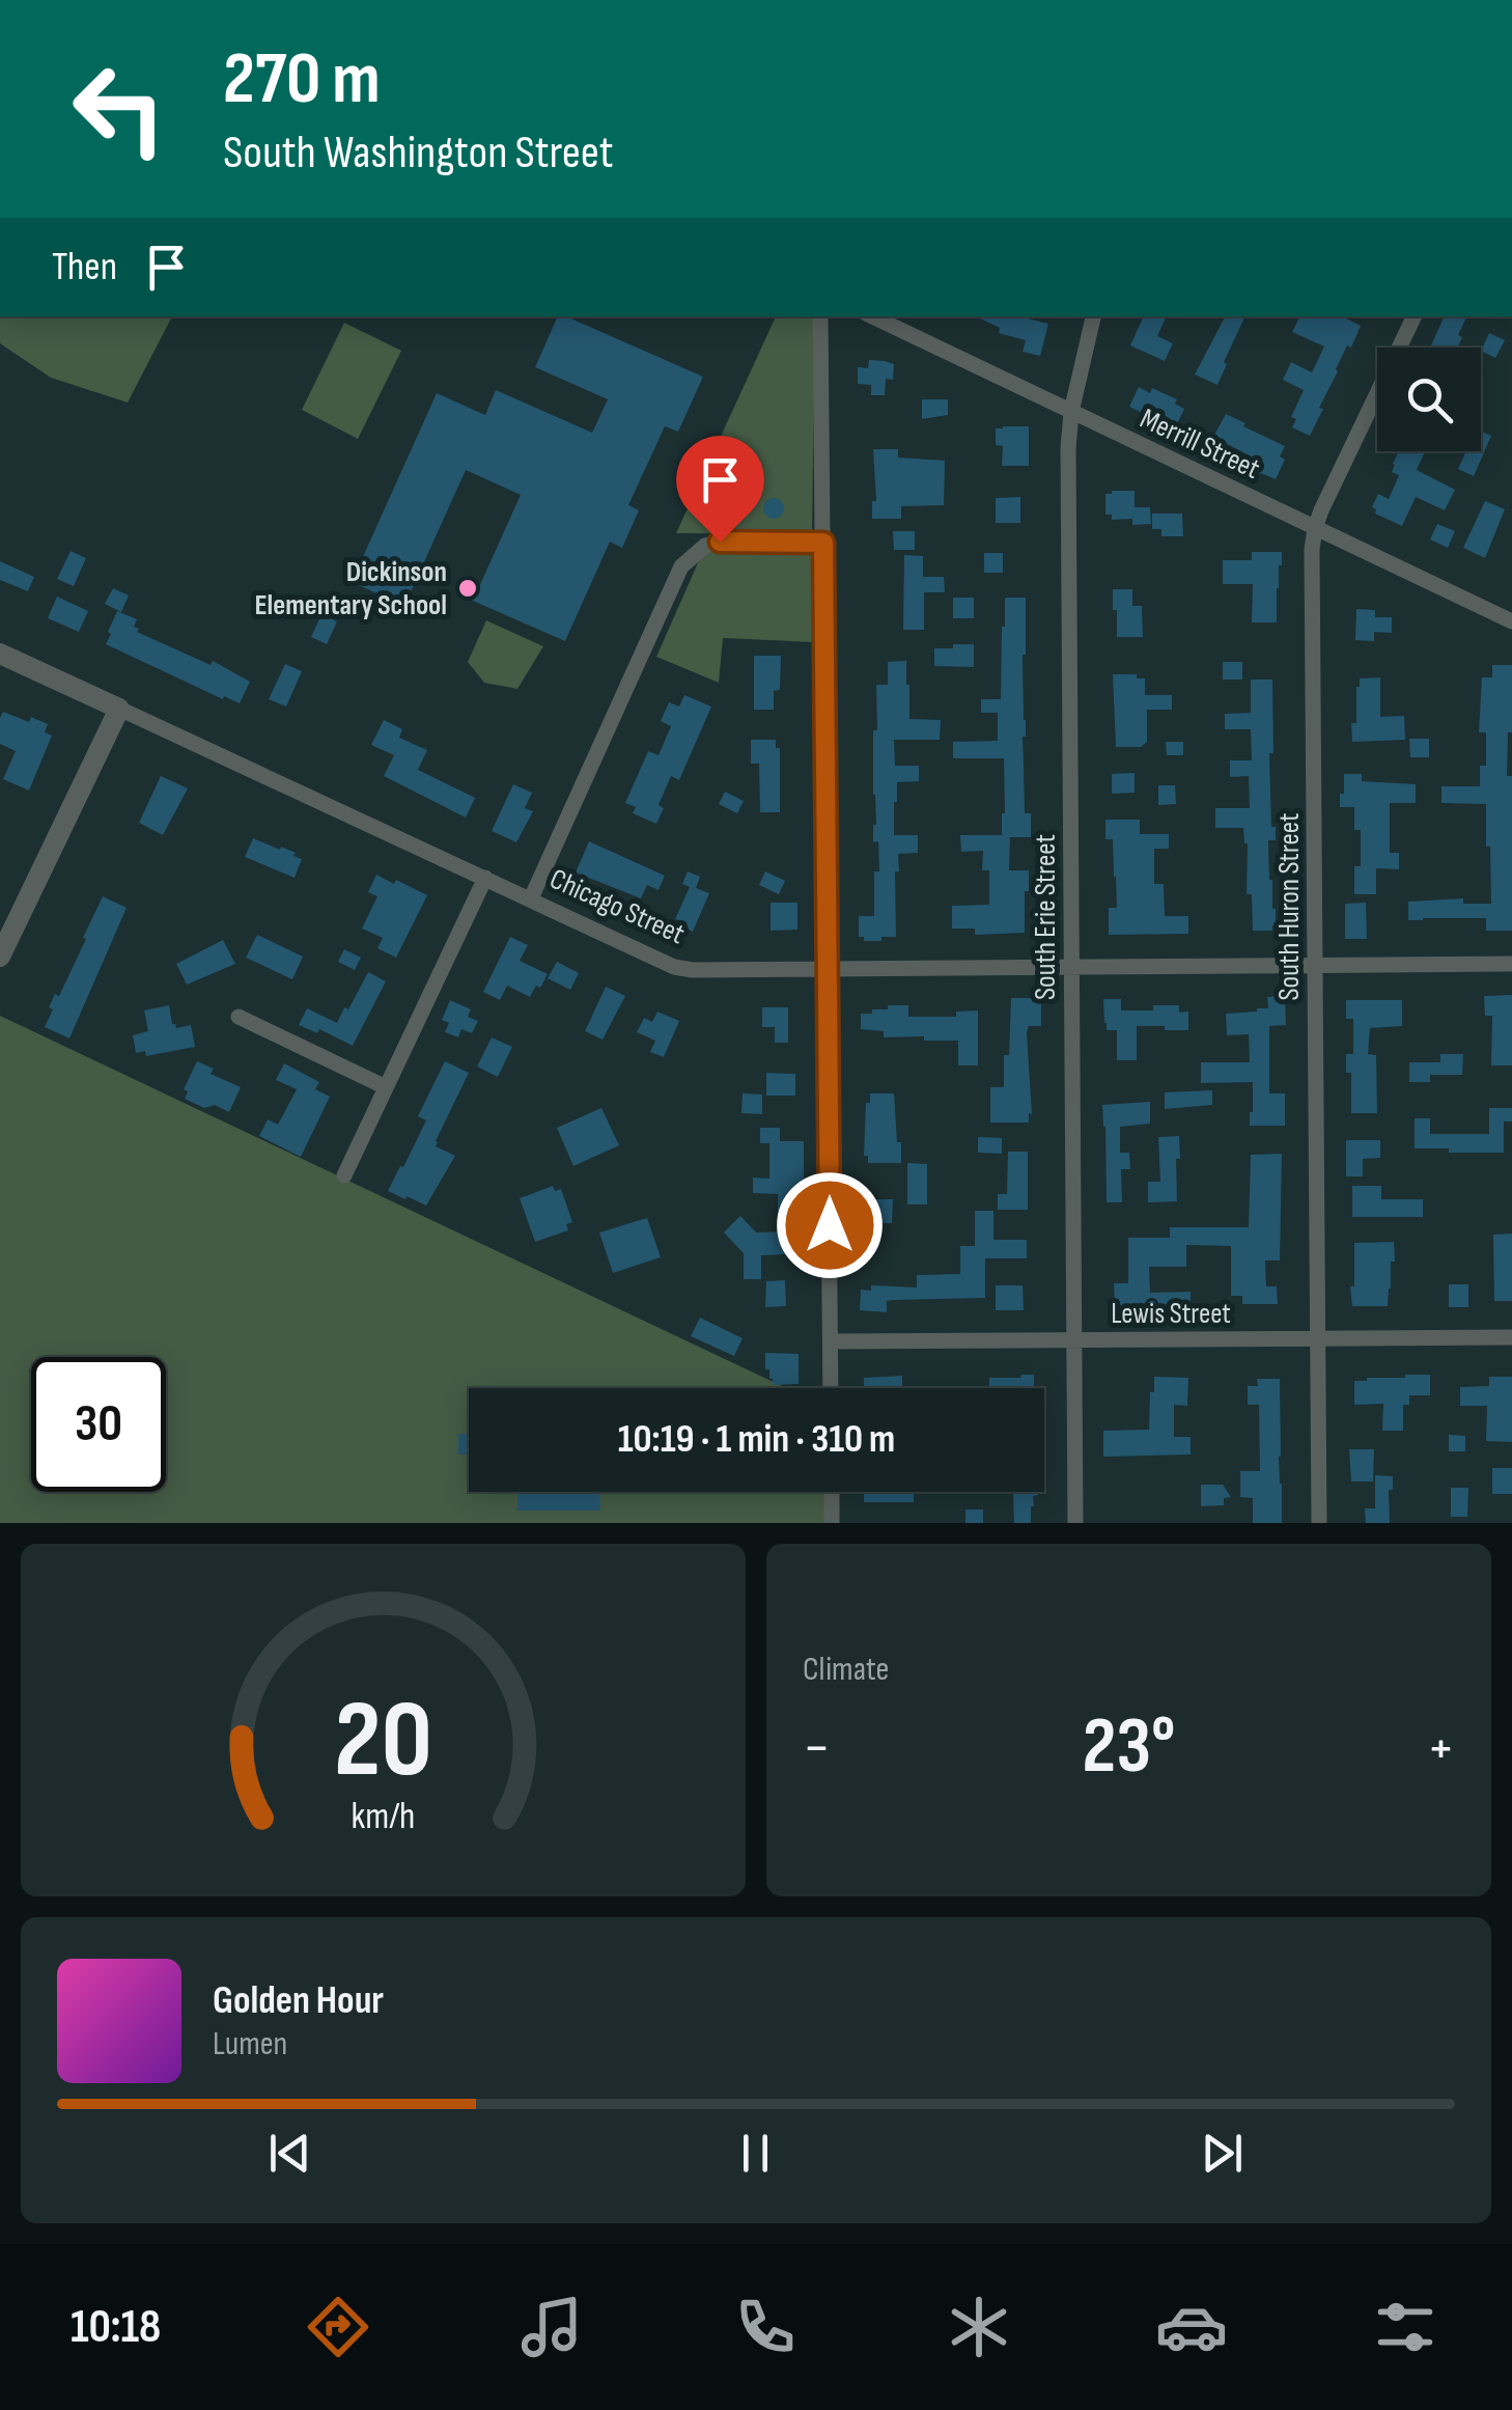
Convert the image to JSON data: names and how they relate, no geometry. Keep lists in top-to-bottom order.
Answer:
{
  "streets": {
    "street": [
      "Merrill Street",
      "Chicago Street",
      "South Huron Street",
      "South Erie Street",
      "Lewis Street"
    ]
  },
  "crossings": [
    ["Merrill Street", "South Huron Street"],
    ["Merrill Street", "South Erie Street"],
    ["Chicago Street", "South Huron Street"],
    ["Chicago Street", "South Erie Street"],
    ["South Huron Street", "Lewis Street"],
    ["South Erie Street", "Lewis Street"]
  ],
  "places": ["Dickinson Elementary School"],
  "page": {
    "turn": ["270 m", "South Washington Street"],
    "then": "Then",
    "limit": "30",
    "trip": "10:19 · 1 min · 310 m",
    "tile": "Climate",
    "heat": ["−", "23°", "+"],
    "song": ["Golden Hour", "Lumen"],
    "tabs": "10:18",
    "gauge": ["20", "km/h"]
  }
}
